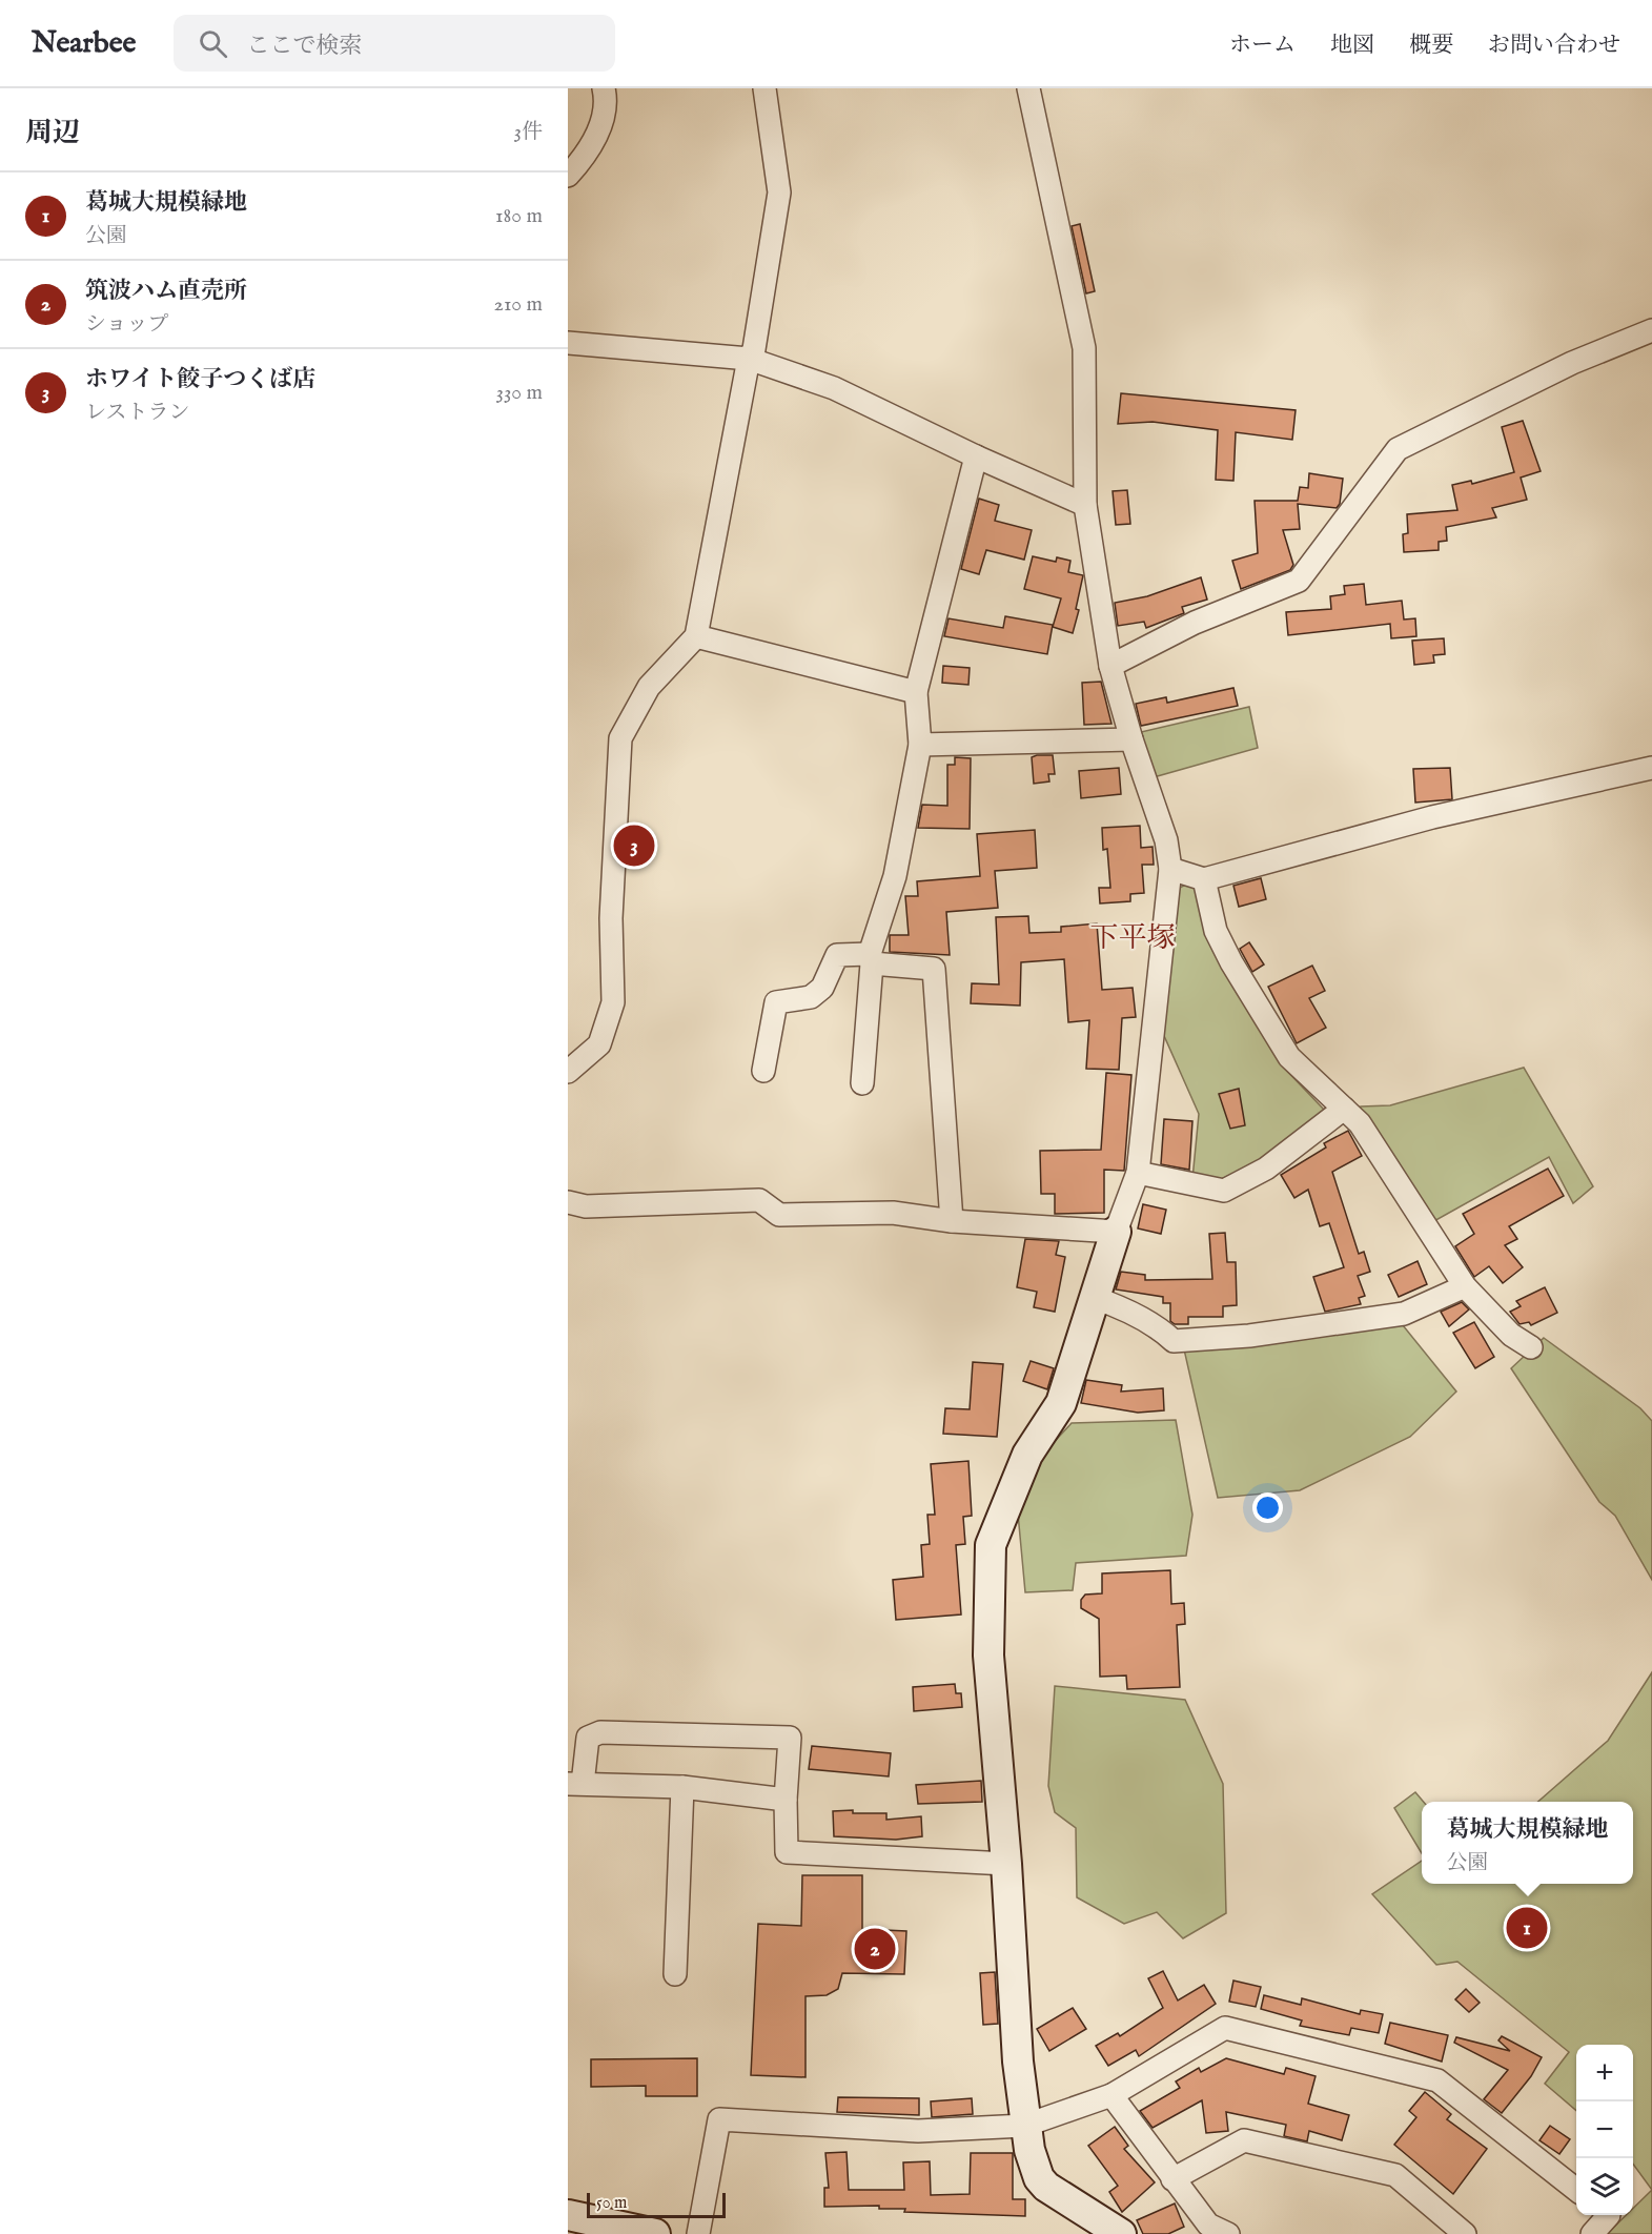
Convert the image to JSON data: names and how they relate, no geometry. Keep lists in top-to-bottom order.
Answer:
{
  "districts": ["下平塚"],
  "scale_bar": "50 m",
  "page": {
    "header": "Nearbee",
    "search": "ここで検索",
    "nav": [
      "ホーム",
      "地図",
      "概要",
      "お問い合わせ"
    ],
    "heading": ["周辺", "3件"],
    "list": [
      {
        "mark": "1",
        "name": "葛城大規模緑地",
        "note": "公園",
        "value": "180 m"
      },
      {
        "mark": "2",
        "name": "筑波ハム直売所",
        "note": "ショップ",
        "value": "210 m"
      },
      {
        "mark": "3",
        "name": "ホワイト餃子つくば店",
        "note": "レストラン",
        "value": "330 m"
      }
    ],
    "pins": ["3", "1", "2"],
    "popup": ["葛城大規模緑地", "公園"],
    "map_buttons": ["+", "−"],
    "scale": "50 m"
  }
}
